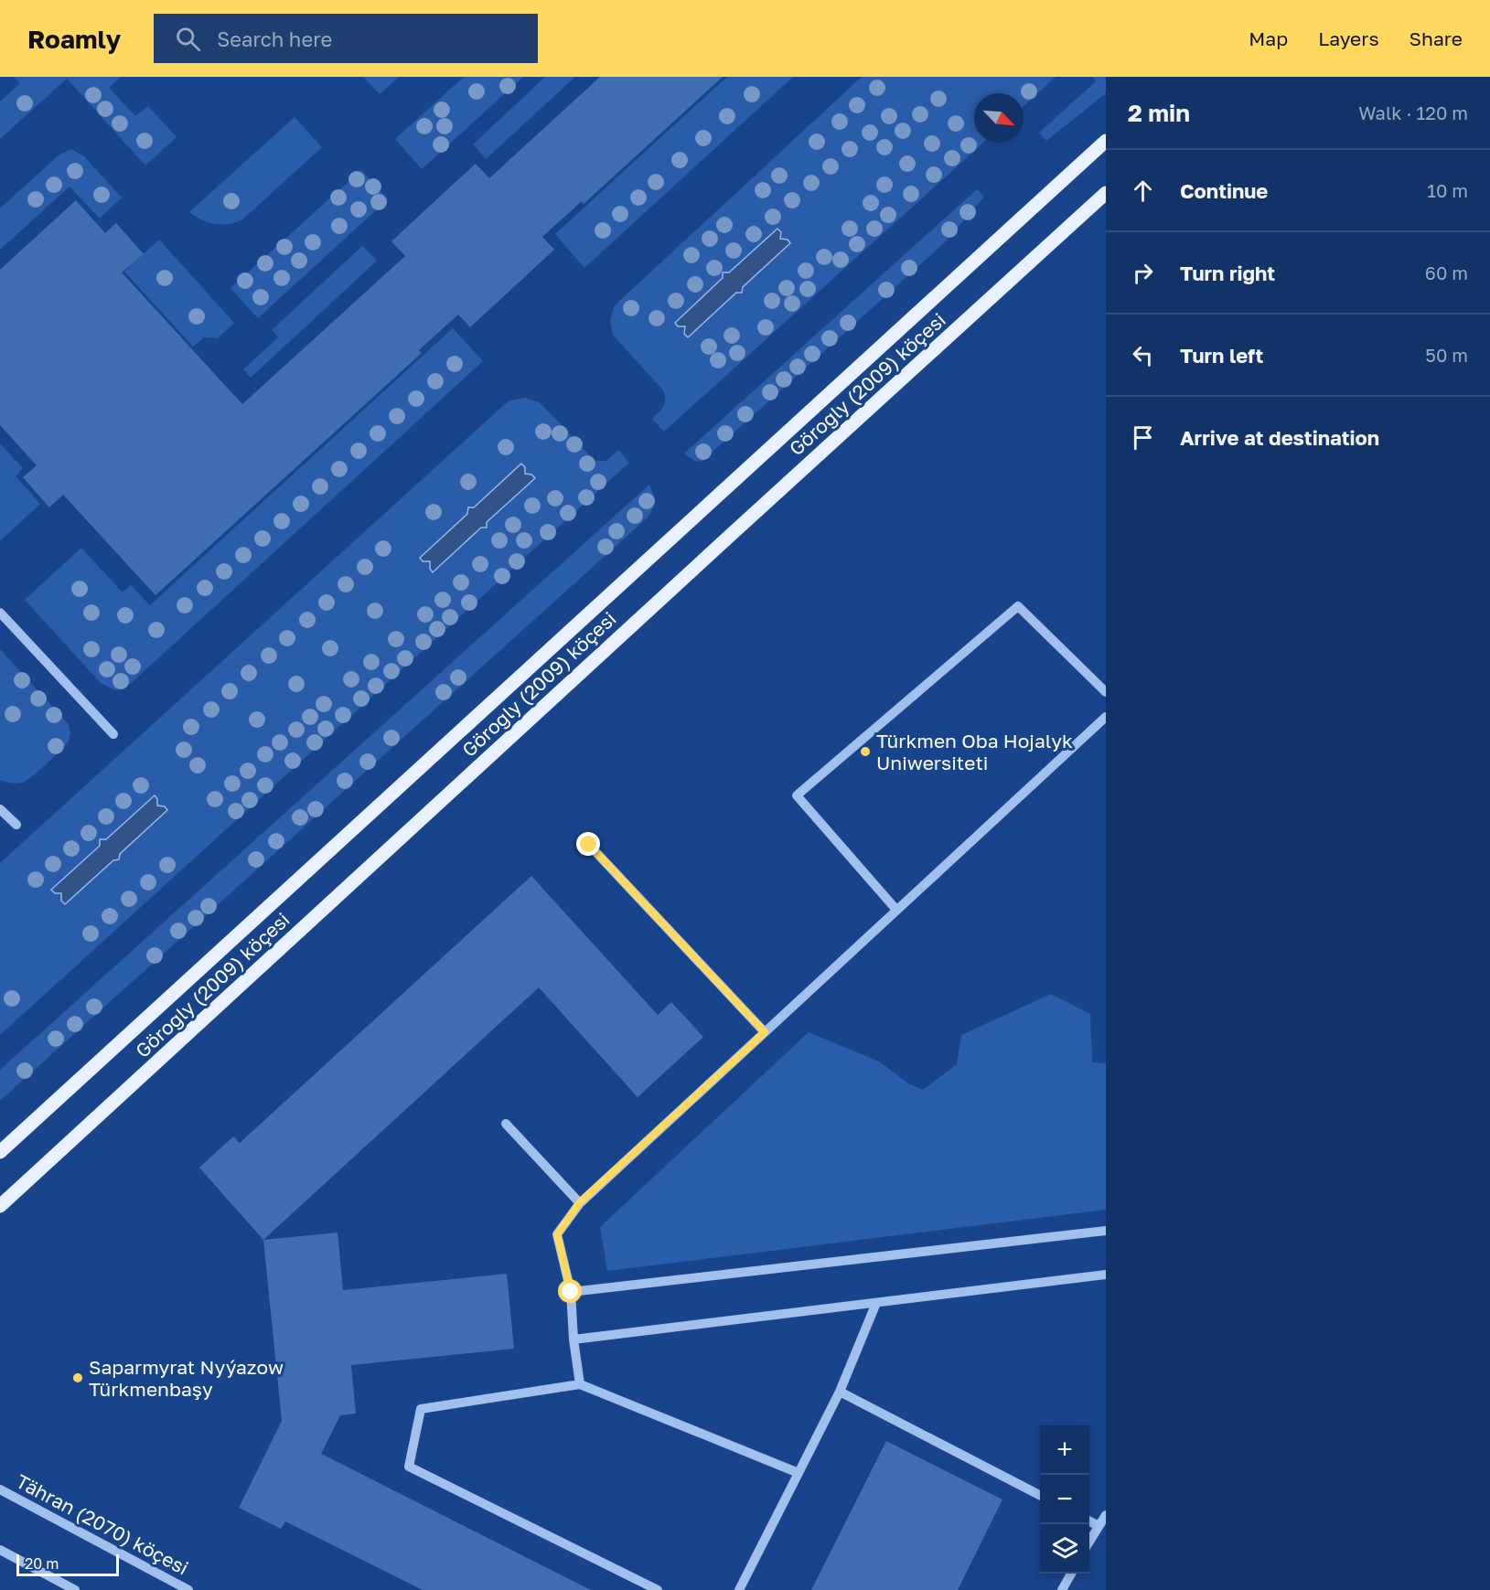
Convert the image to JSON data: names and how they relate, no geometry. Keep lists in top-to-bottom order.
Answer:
{
  "streets": {
    "main road": ["Görogly (2009) köçesi"],
    "street": ["Tähran (2070) köçesi"]
  },
  "places": ["Türkmen Oba Hojalyk Uniwersiteti", "Saparmyrat Nyýazow Türkmenbaşy"],
  "scale_bar": "20 m",
  "north": "bottom right",
  "page": {
    "header": "Roamly",
    "search": "Search here",
    "nav": ["Map", "Layers", "Share"],
    "heading": ["2 min", "Walk · 120 m"],
    "list": [
      ["Continue", "10 m"],
      ["Turn right", "60 m"],
      ["Turn left", "50 m"],
      "Arrive at destination"
    ],
    "map_buttons": ["+", "−"],
    "scale": "20 m"
  }
}
